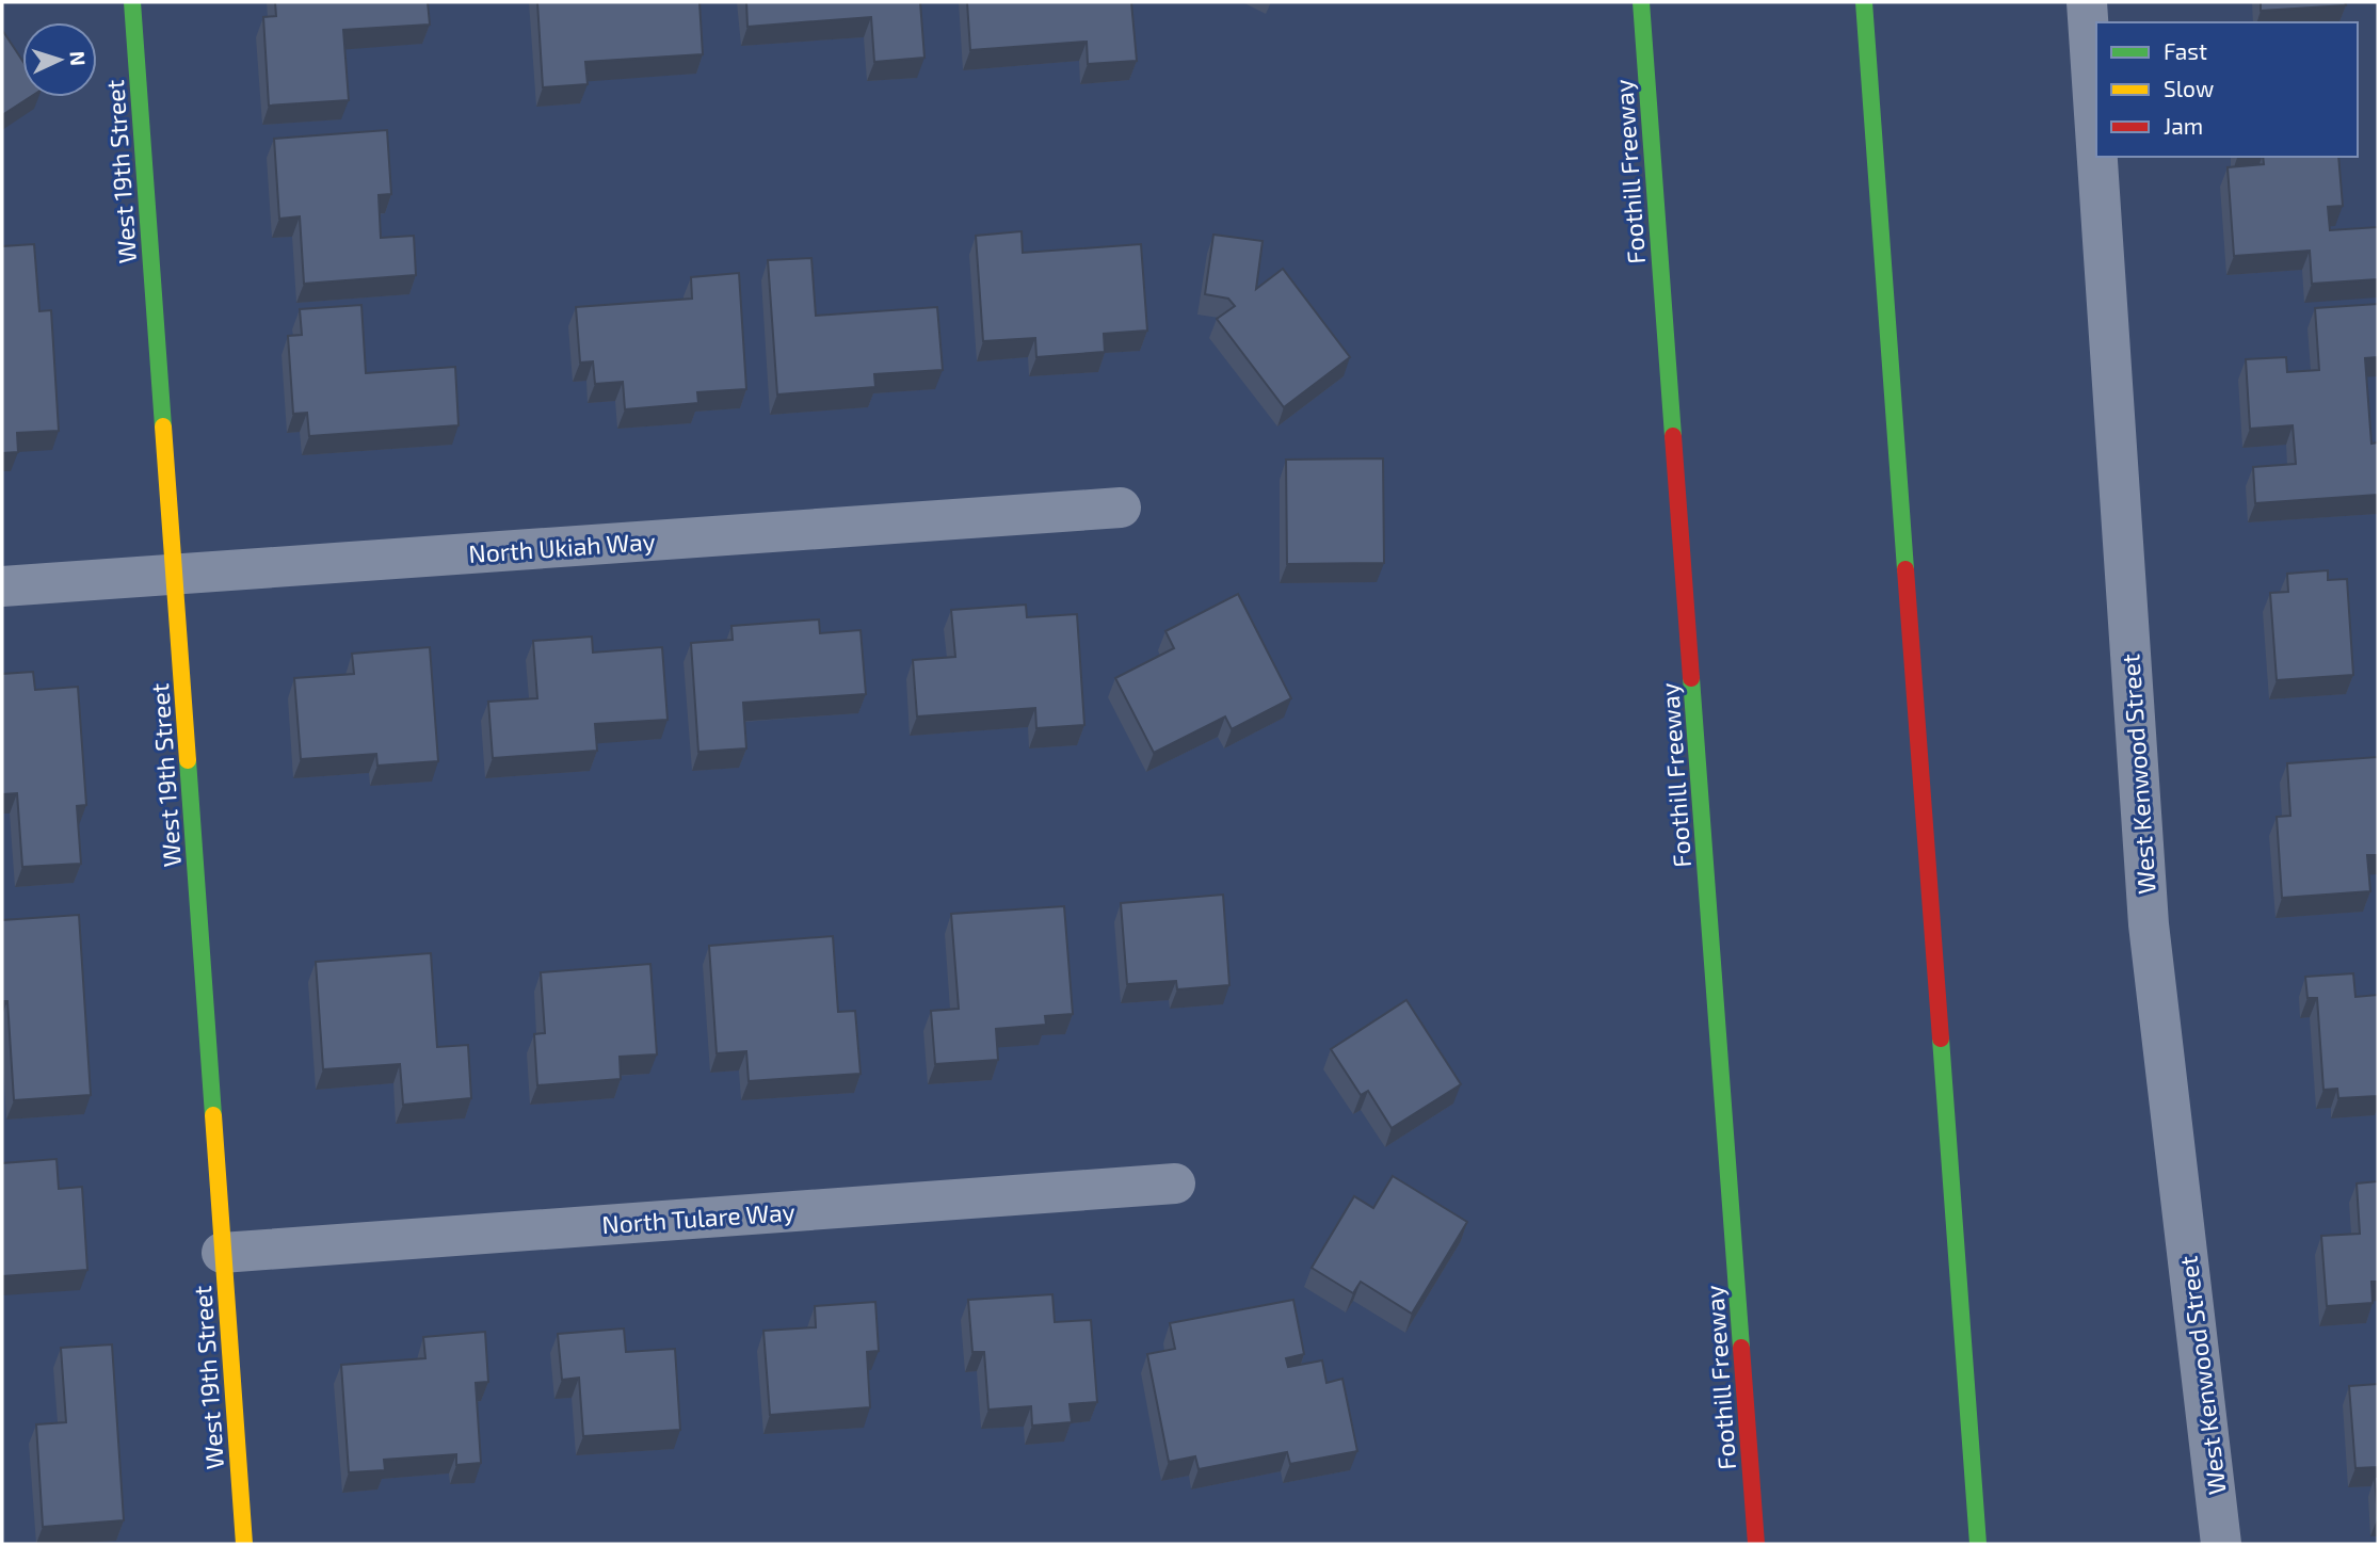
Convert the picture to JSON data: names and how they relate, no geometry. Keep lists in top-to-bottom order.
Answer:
{
  "streets": {
    "main road": ["West 19th Street", "Foothill Freeway"],
    "street": ["North Ukiah Way", "West Kenwood Street", "North Tulare Way"]
  },
  "crossings": [
    ["West 19th Street", "North Ukiah Way"],
    ["West 19th Street", "North Tulare Way"]
  ],
  "legend": ["Fast", "Slow", "Jam"],
  "north": "right"
}
